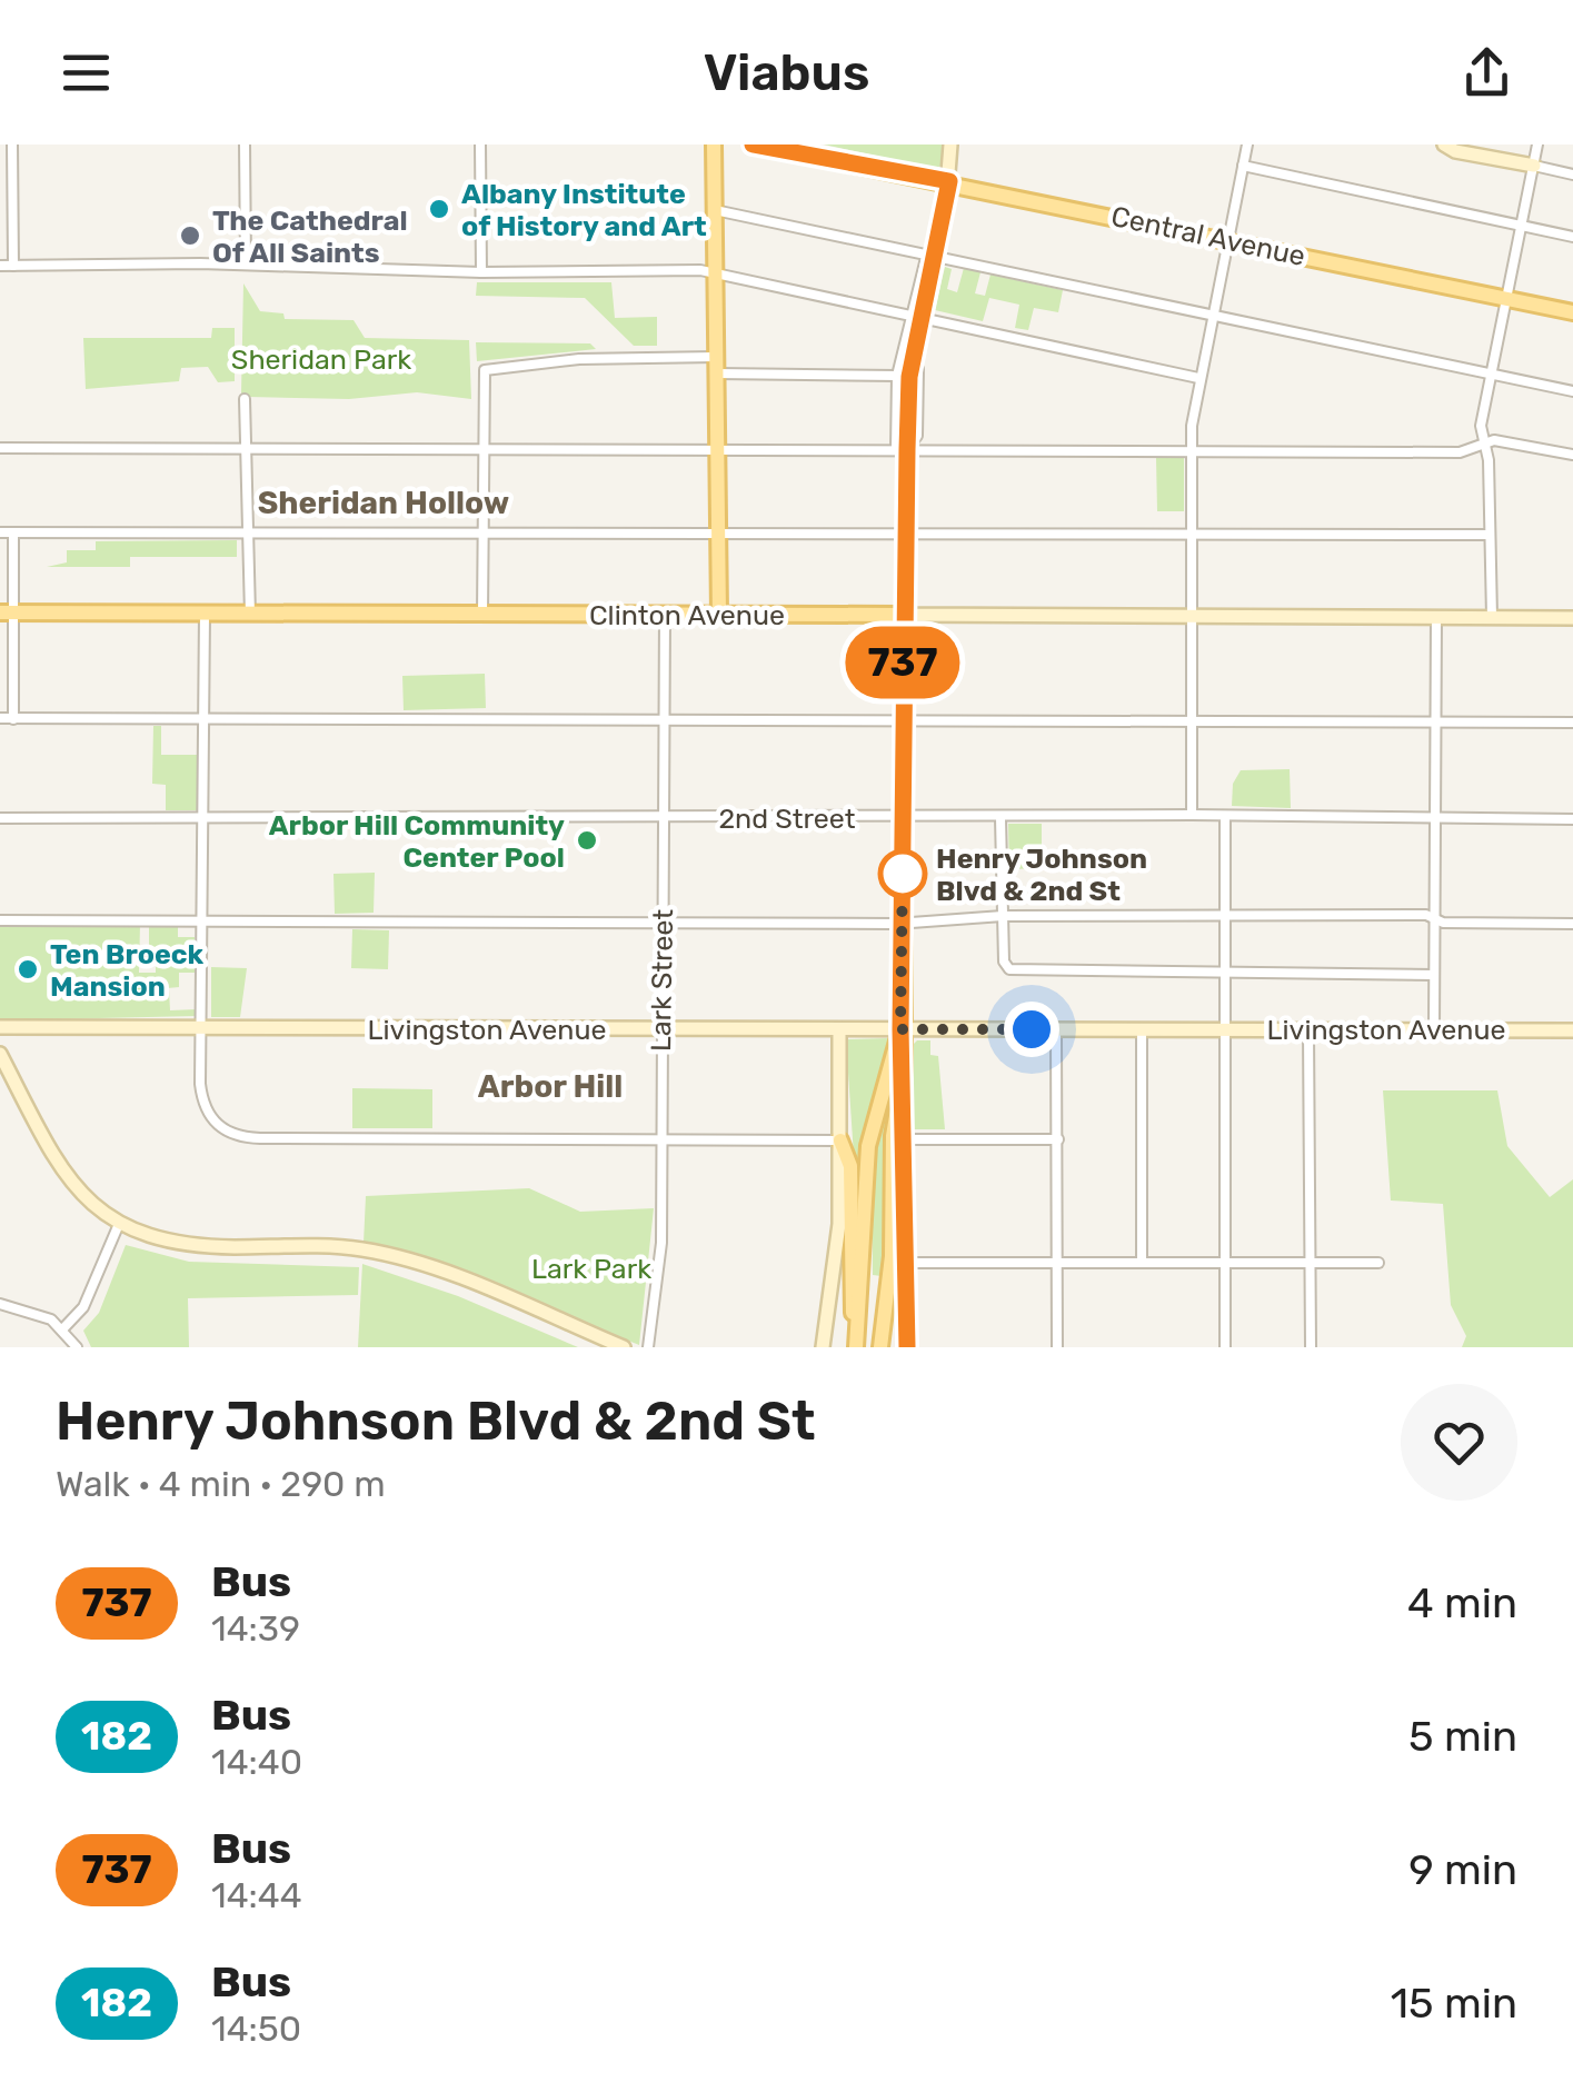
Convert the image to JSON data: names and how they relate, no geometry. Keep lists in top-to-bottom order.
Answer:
{
  "streets": {
    "main road": ["Central Avenue", "Clinton Avenue"],
    "street": ["2nd Street", "Lark Street", "Livingston Avenue"]
  },
  "crossings": [
    ["Clinton Avenue", "Lark Street"],
    ["2nd Street", "Lark Street"],
    ["Lark Street", "Livingston Avenue"]
  ],
  "districts": ["Sheridan Hollow", "Arbor Hill"],
  "parks": ["Sheridan Park", "Lark Park"],
  "places": [
    "Albany Institute of History and Art",
    "The Cathedral Of All Saints",
    "Arbor Hill Community Center Pool",
    "Henry Johnson Blvd & 2nd St",
    "Ten Broeck Mansion"
  ],
  "lines": ["bus line 737"],
  "page": {
    "header": "Viabus",
    "on_map": "737",
    "heading": ["Henry Johnson Blvd & 2nd St", "Walk · 4 min · 290 m"],
    "list": [
      {
        "mark": "737",
        "name": "Bus",
        "note": "14:39",
        "value": "4 min"
      },
      {
        "mark": "182",
        "name": "Bus",
        "note": "14:40",
        "value": "5 min"
      },
      {
        "mark": "737",
        "name": "Bus",
        "note": "14:44",
        "value": "9 min"
      },
      {
        "mark": "182",
        "name": "Bus",
        "note": "14:50",
        "value": "15 min"
      }
    ]
  }
}
